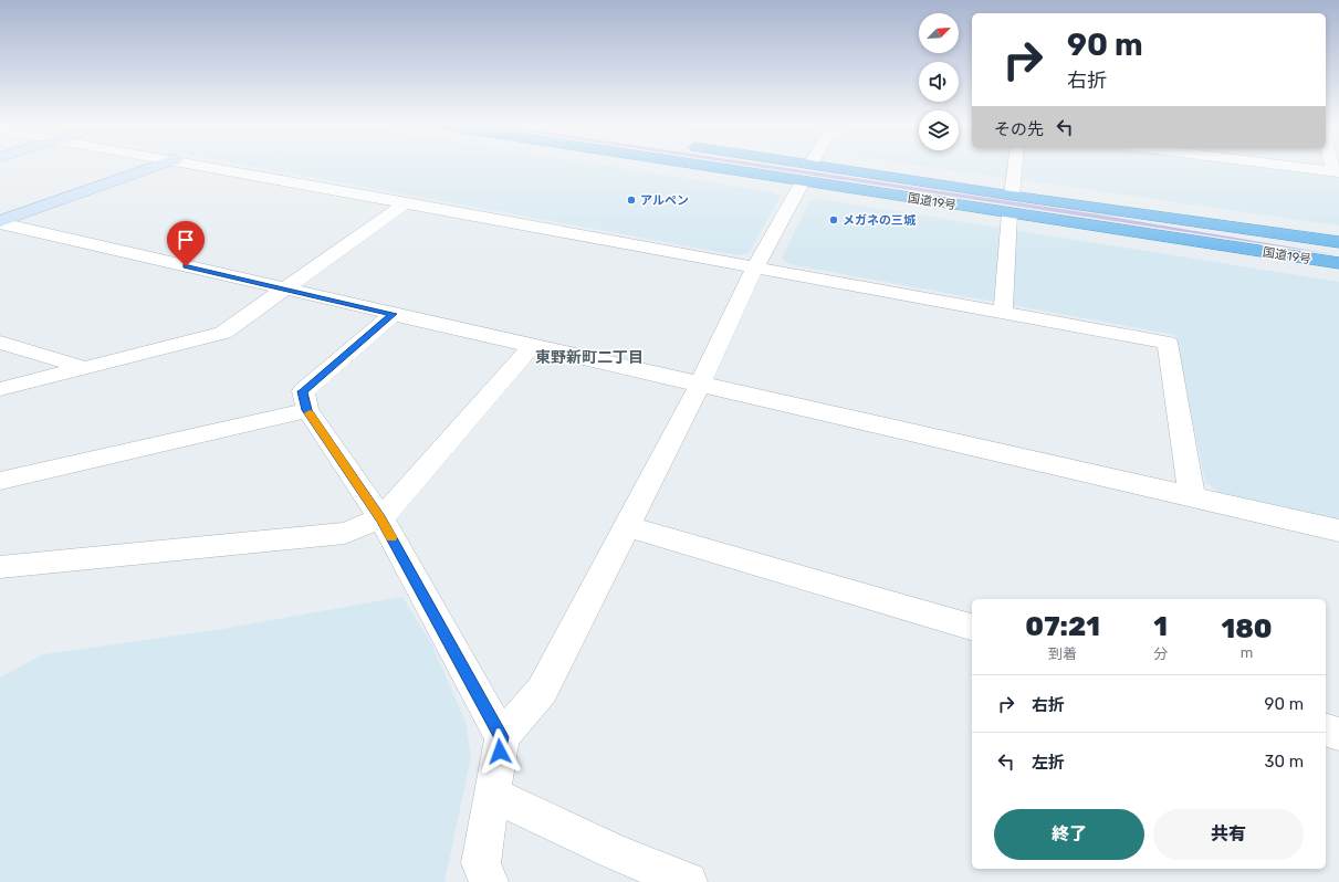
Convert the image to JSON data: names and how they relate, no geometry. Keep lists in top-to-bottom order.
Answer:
{
  "streets": {
    "highway": ["国道19号"]
  },
  "districts": ["東野新町二丁目"],
  "places": ["アルペン", "メガネの三城"],
  "north": "top right",
  "page": {
    "turn": ["90 m", "右折"],
    "then": "その先",
    "eta": [
      "07:21",
      "到着",
      "1",
      "分",
      "180",
      "m"
    ],
    "list": [
      {
        "name": "右折",
        "value": "90 m"
      },
      {
        "name": "左折",
        "value": "30 m"
      }
    ],
    "buttons": ["終了", "共有"]
  }
}
